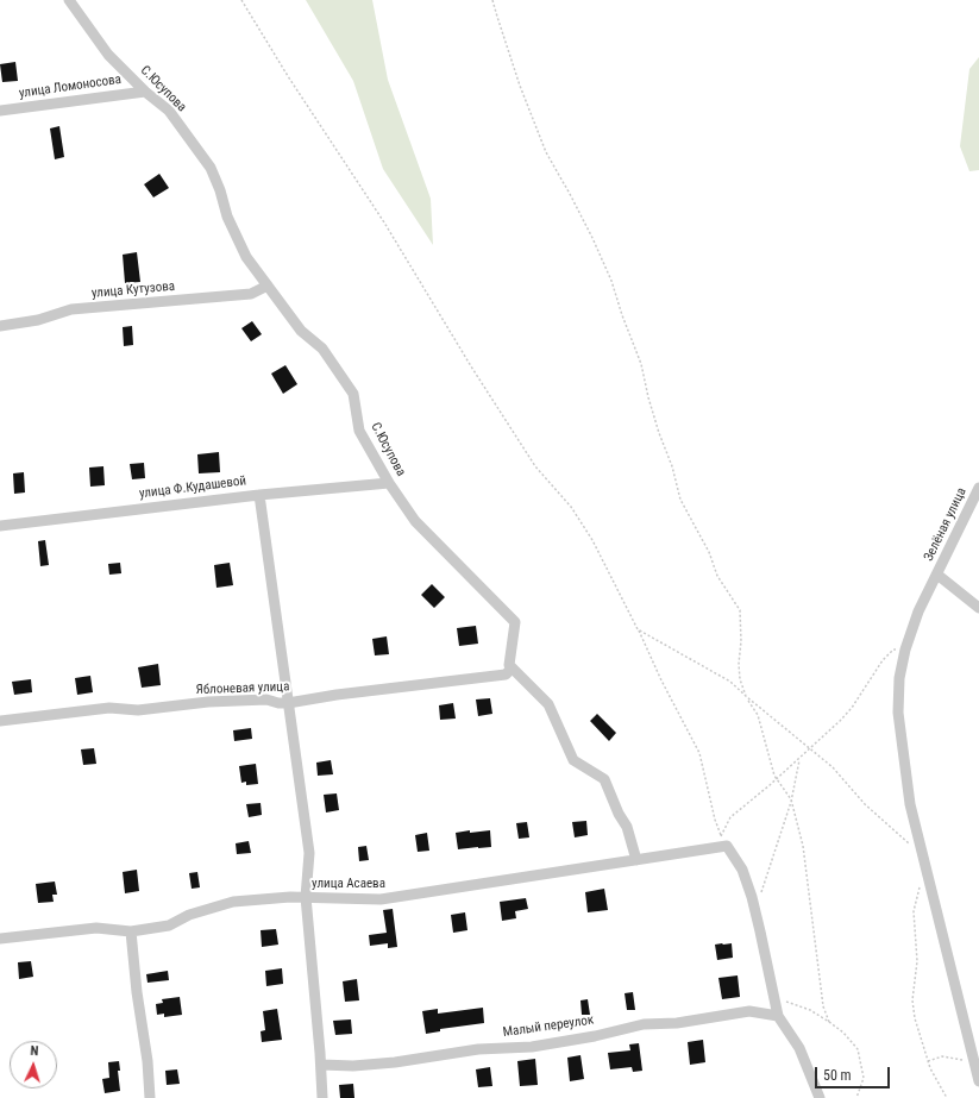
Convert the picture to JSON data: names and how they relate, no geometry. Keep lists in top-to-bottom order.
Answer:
{
  "streets": {
    "street": [
      "улица Ломоносова",
      "С.Юсупова",
      "улица Кутузова",
      "улица Ф.Кудашевой",
      "Зелёная улица",
      "Яблоневая улица",
      "улица Асаева",
      "Малый переулок"
    ]
  },
  "crossings": [
    ["улица Ломоносова", "С.Юсупова"],
    ["С.Юсупова", "улица Кутузова"],
    ["С.Юсупова", "улица Ф.Кудашевой"],
    ["С.Юсупова", "Яблоневая улица"]
  ],
  "scale_bar": "50 m",
  "north": "top"
}
